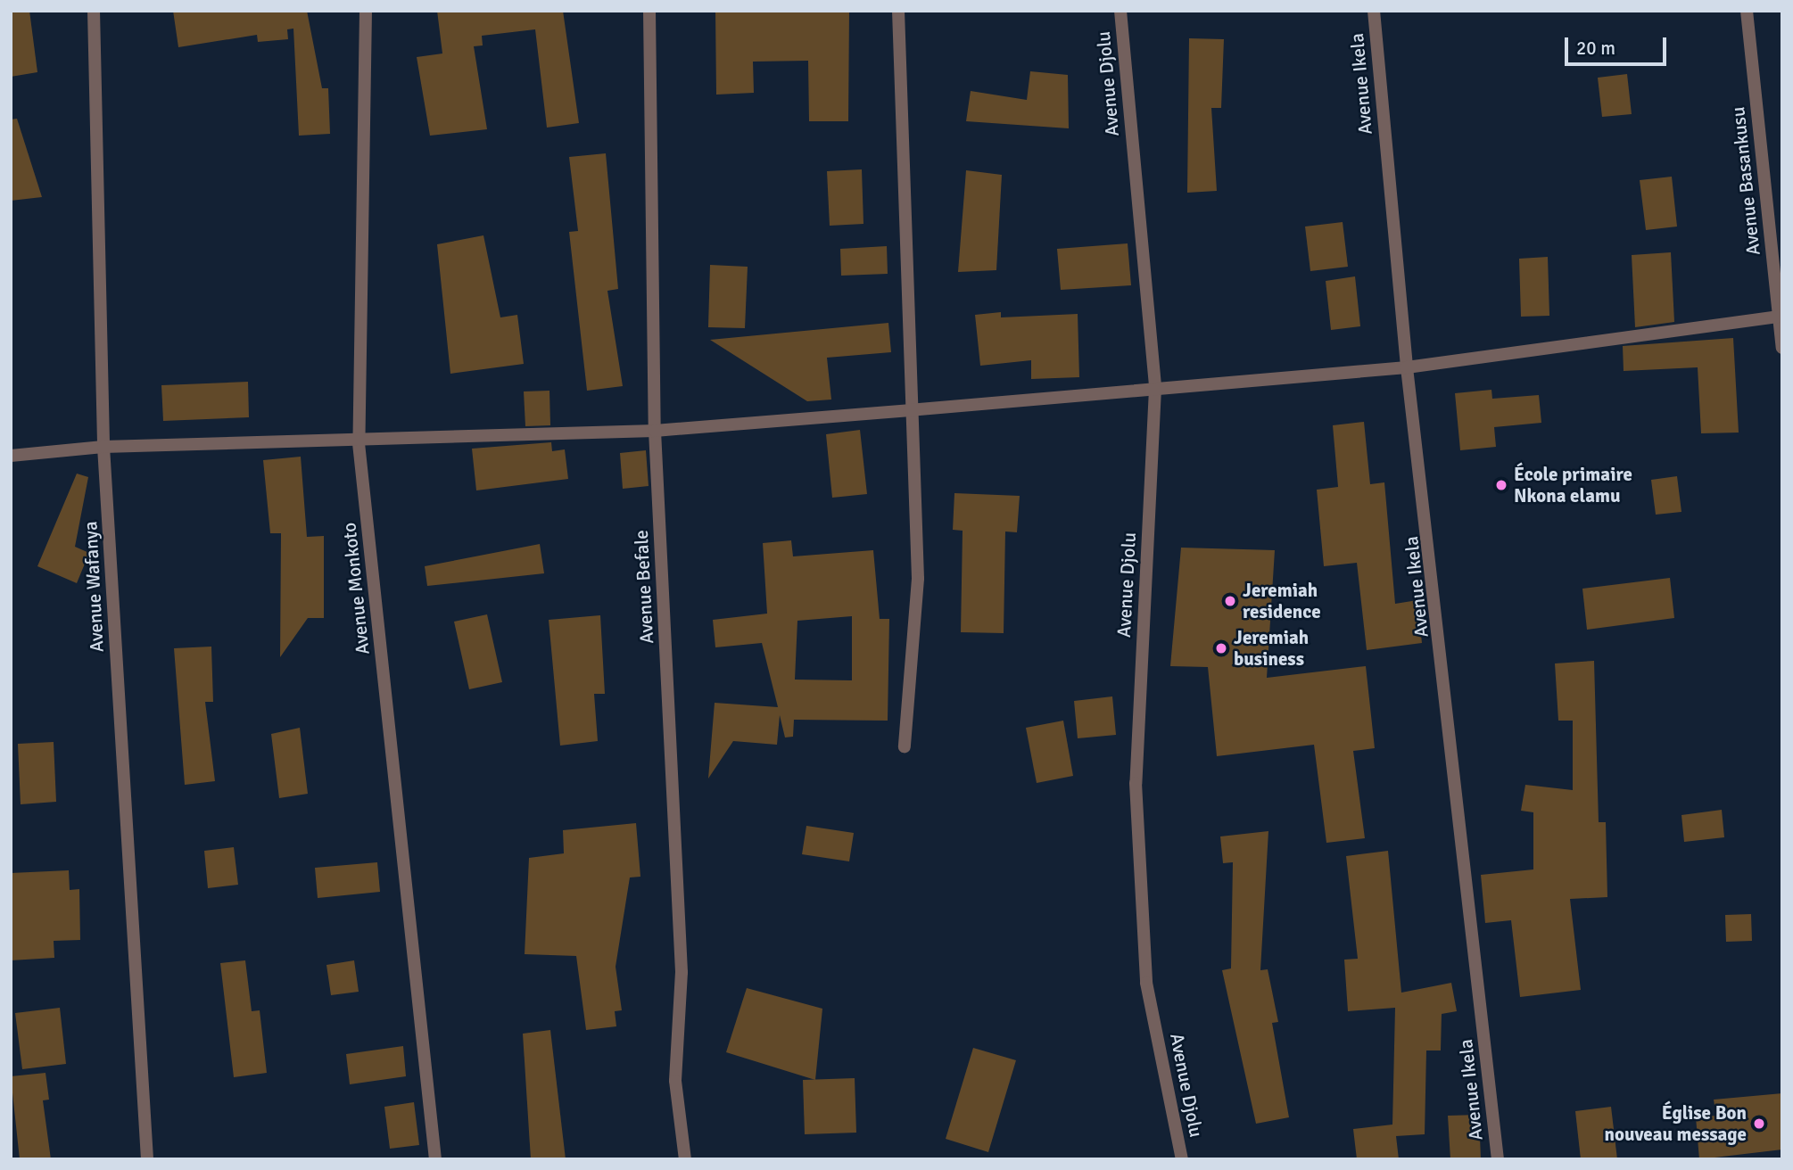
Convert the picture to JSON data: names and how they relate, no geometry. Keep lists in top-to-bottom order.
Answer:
{
  "streets": {
    "street": [
      "Avenue Djolu",
      "Avenue Ikela",
      "Avenue Basankusu",
      "Avenue Wafanya",
      "Avenue Befale",
      "Avenue Monkoto"
    ]
  },
  "places": [
    "École primaire Nkona elamu",
    "Jeremiah residence",
    "Jeremiah business",
    "Église Bon nouveau message"
  ],
  "scale_bar": "20 m"
}
